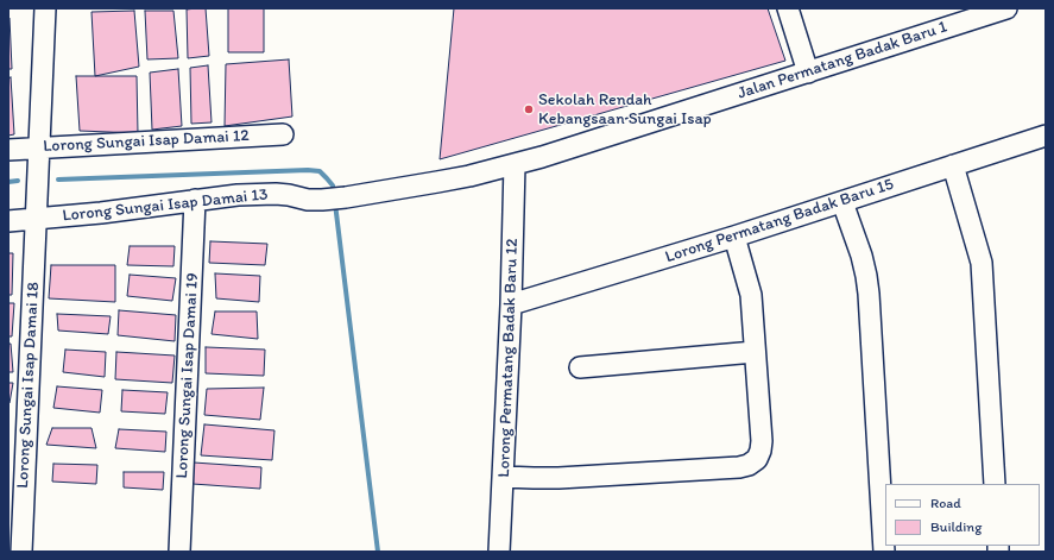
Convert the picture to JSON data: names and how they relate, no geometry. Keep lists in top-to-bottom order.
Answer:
{
  "streets": {
    "street": [
      "Jalan Permatang Badak Baru 1",
      "Lorong Sungai Isap Damai 12",
      "Lorong Sungai Isap Damai 13",
      "Lorong Permatang Badak Baru 15",
      "Lorong Permatang Badak Baru 12",
      "Lorong Sungai Isap Damai 19",
      "Lorong Sungai Isap Damai 18"
    ]
  },
  "crossings": [
    ["Jalan Permatang Badak Baru 1", "Lorong Sungai Isap Damai 13"],
    ["Jalan Permatang Badak Baru 1", "Lorong Permatang Badak Baru 12"],
    ["Lorong Sungai Isap Damai 12", "Lorong Sungai Isap Damai 18"],
    ["Lorong Sungai Isap Damai 13", "Lorong Sungai Isap Damai 19"],
    ["Lorong Sungai Isap Damai 13", "Lorong Sungai Isap Damai 18"],
    ["Lorong Permatang Badak Baru 15", "Lorong Permatang Badak Baru 12"]
  ],
  "places": ["Sekolah Rendah Kebangsaan Sungai Isap"],
  "legend": ["Road", "Building"]
}
